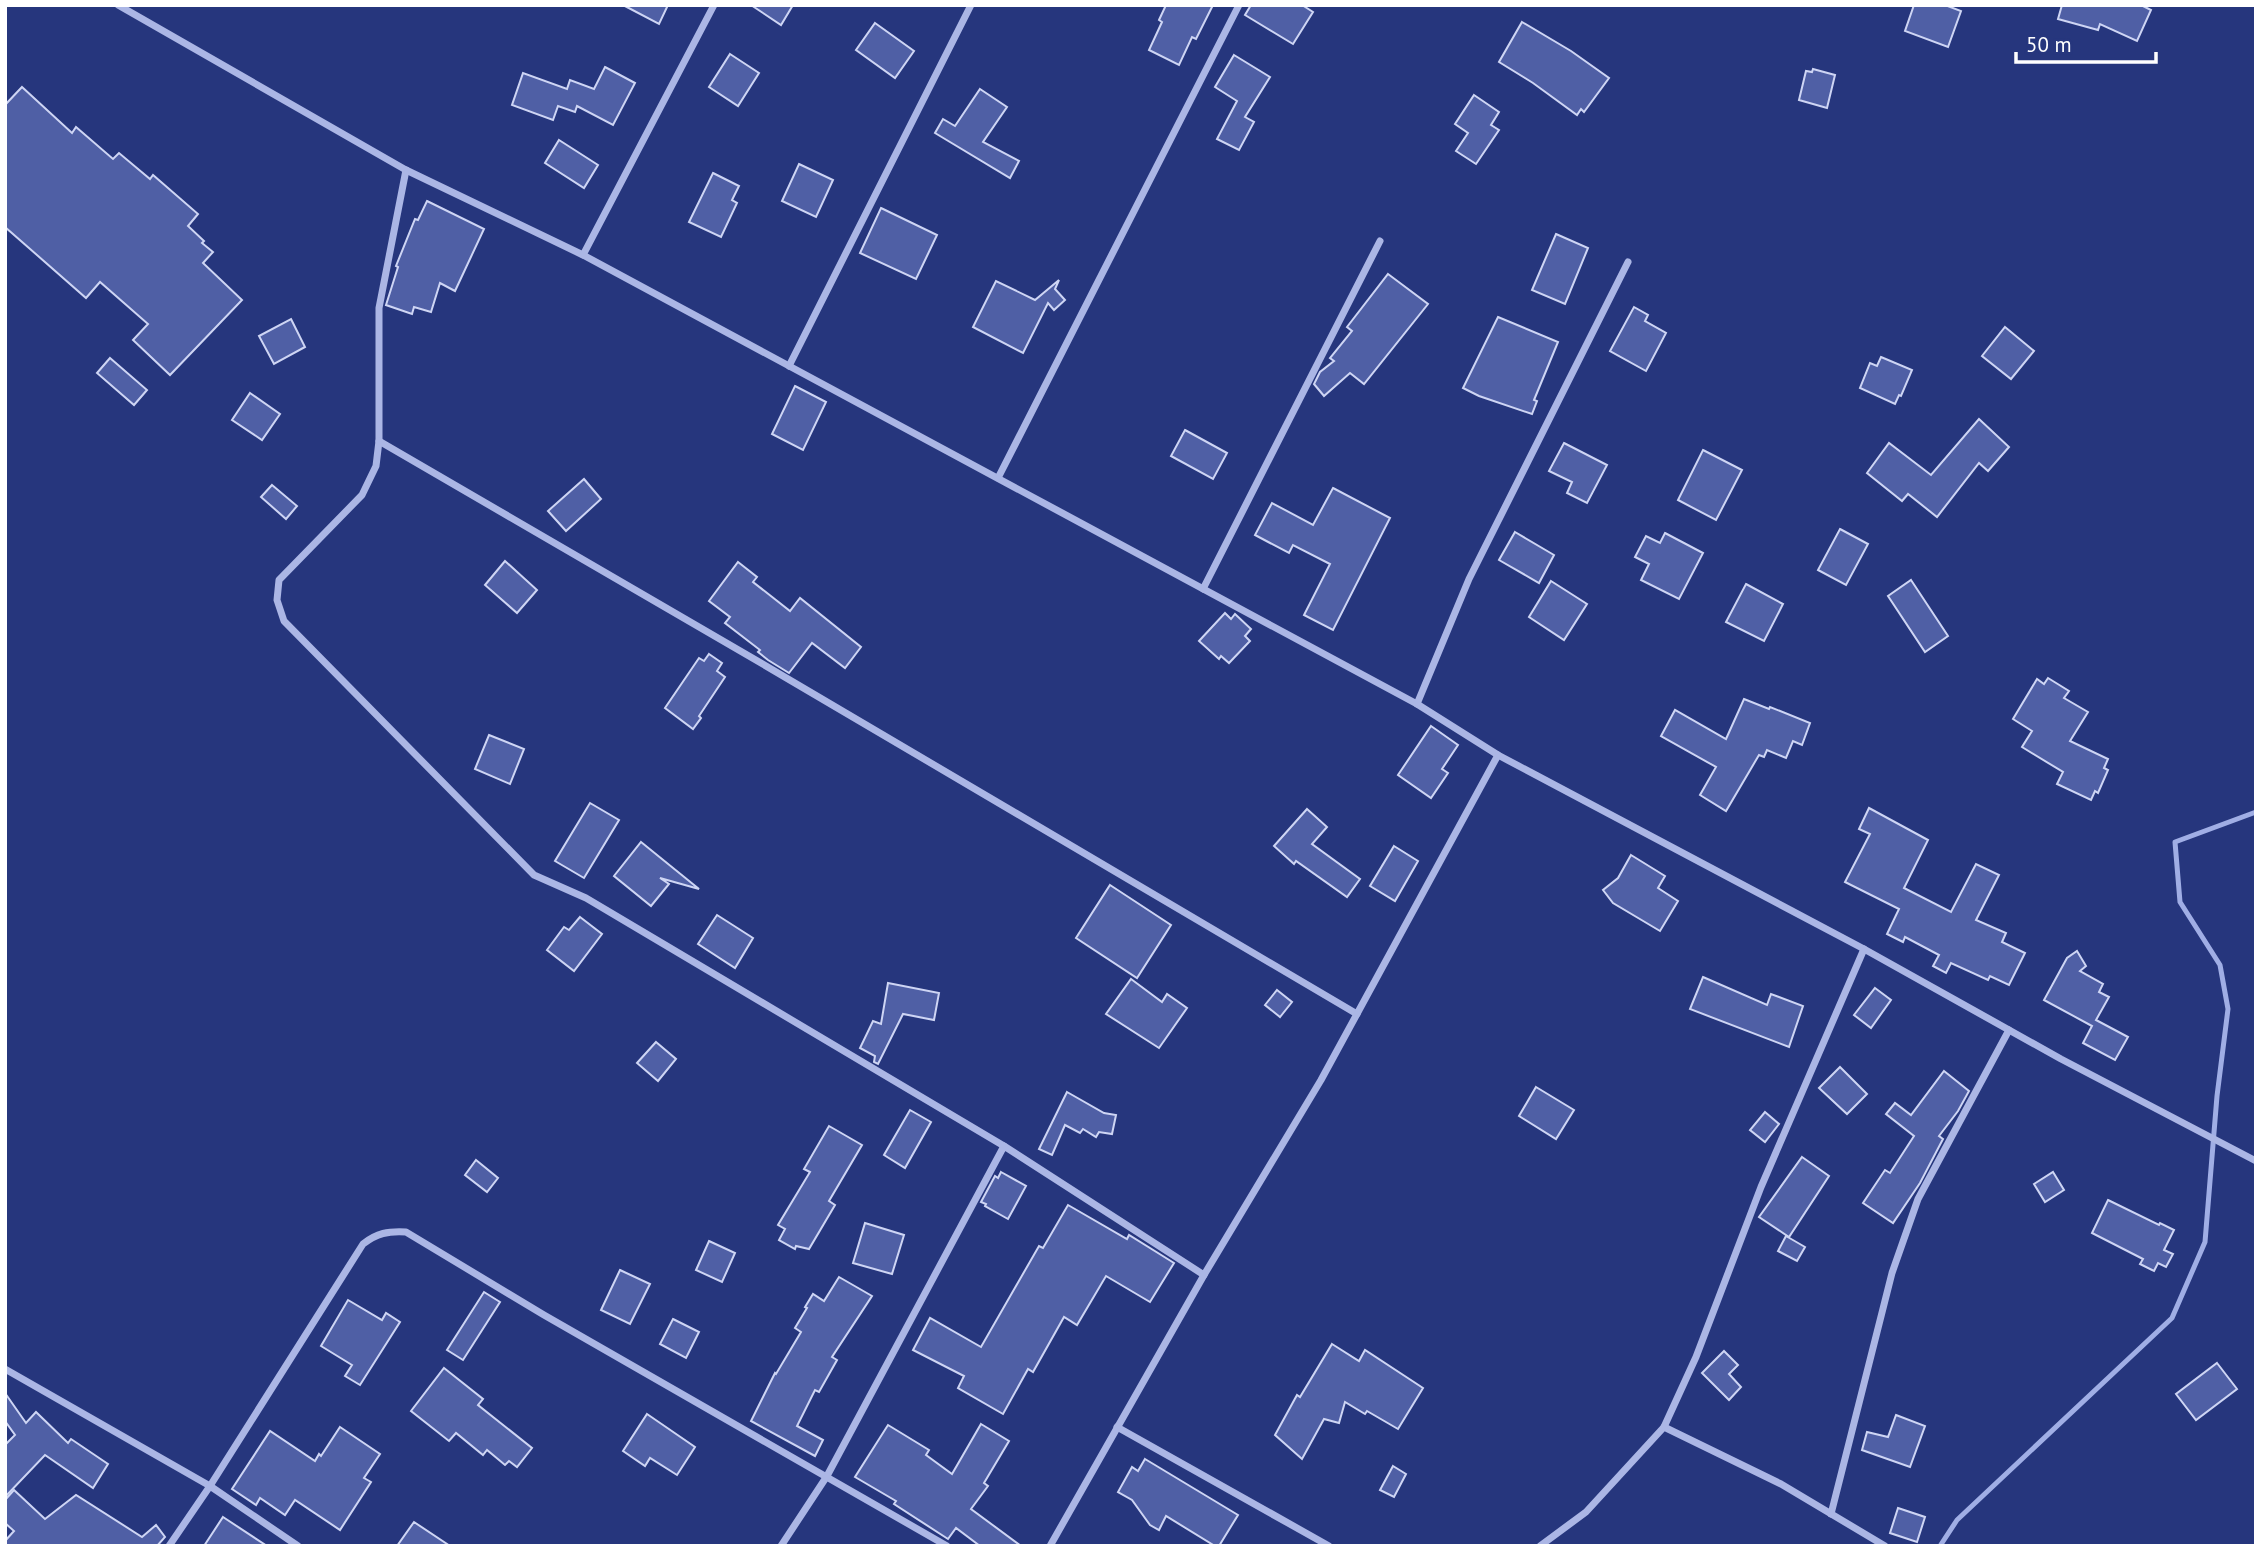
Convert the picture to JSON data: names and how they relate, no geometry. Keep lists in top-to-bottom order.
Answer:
{
  "scale_bar": "50 m"
}
